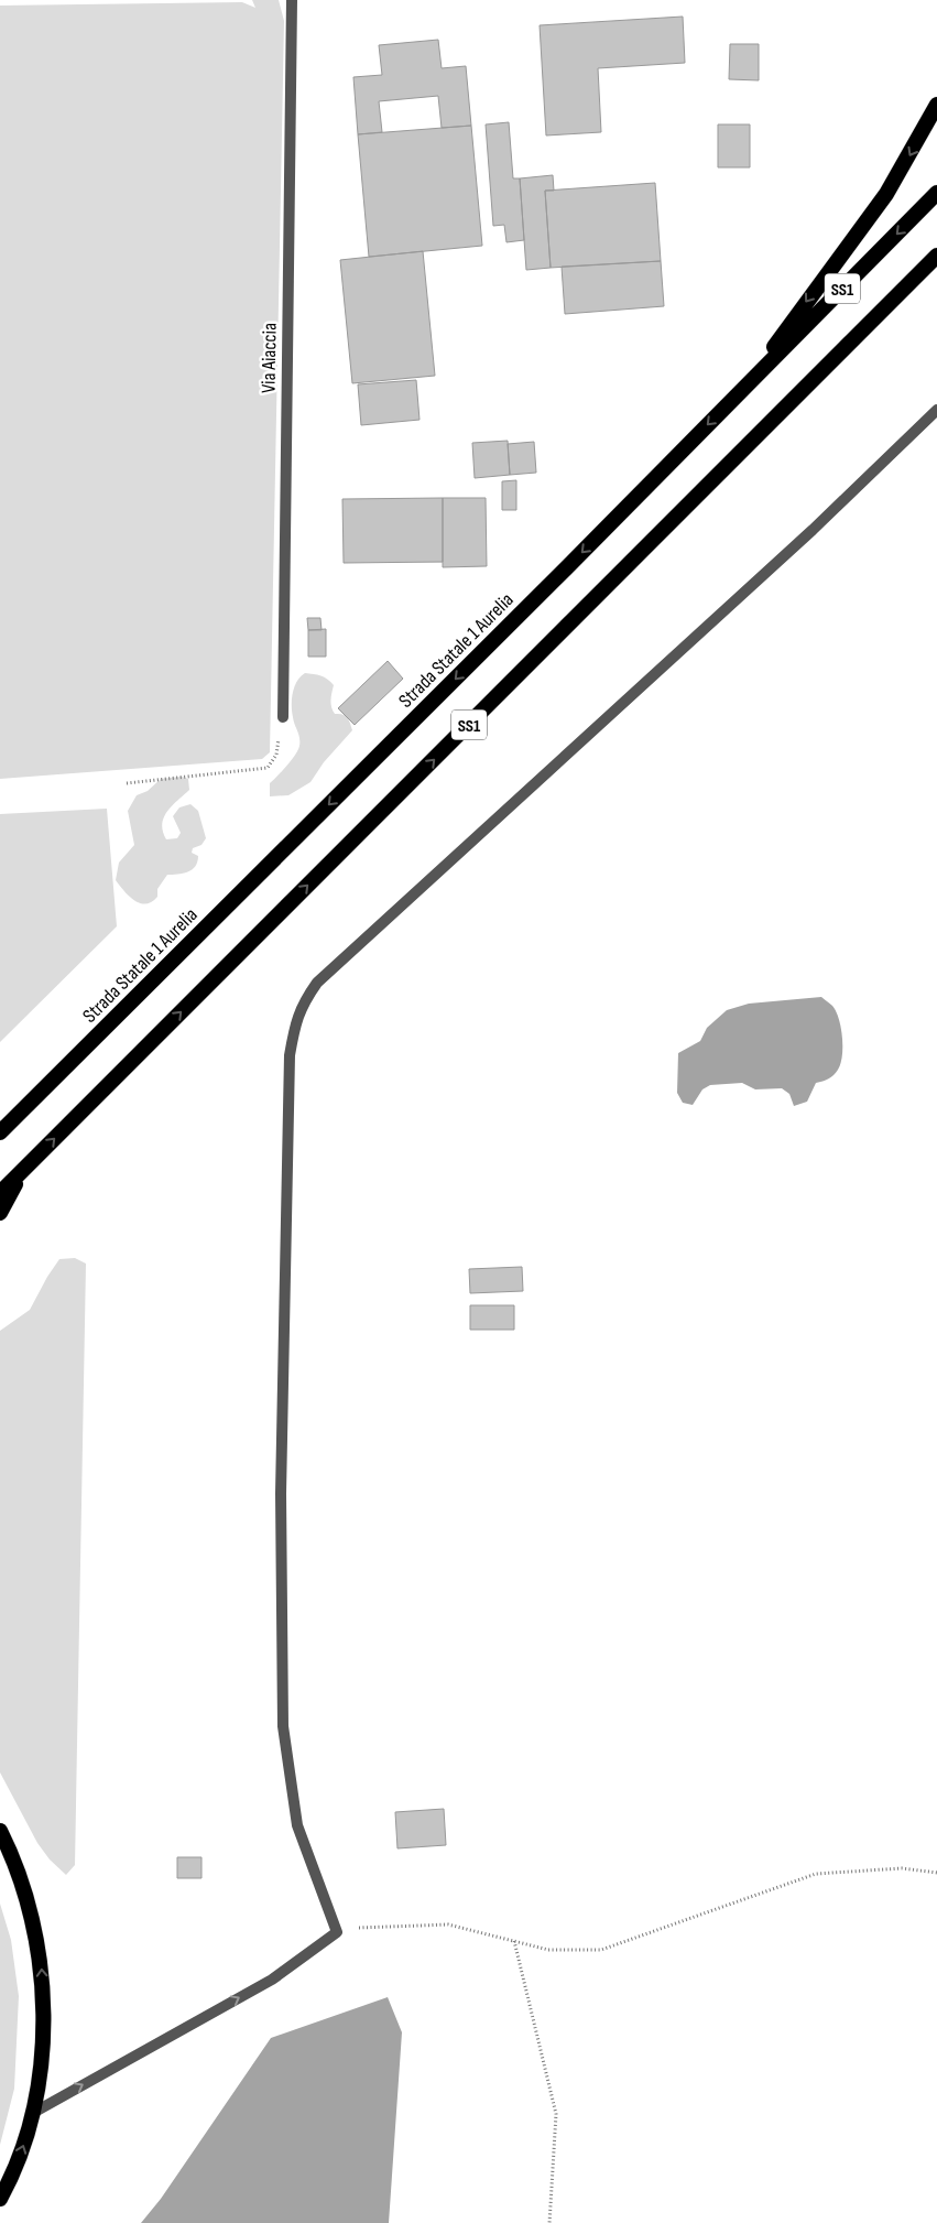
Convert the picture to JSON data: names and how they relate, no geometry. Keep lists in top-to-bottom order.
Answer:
{
  "streets": {
    "highway": ["SS1", "Strada Statale 1 Aurelia"],
    "street": ["Via Aiaccia"]
  }
}
